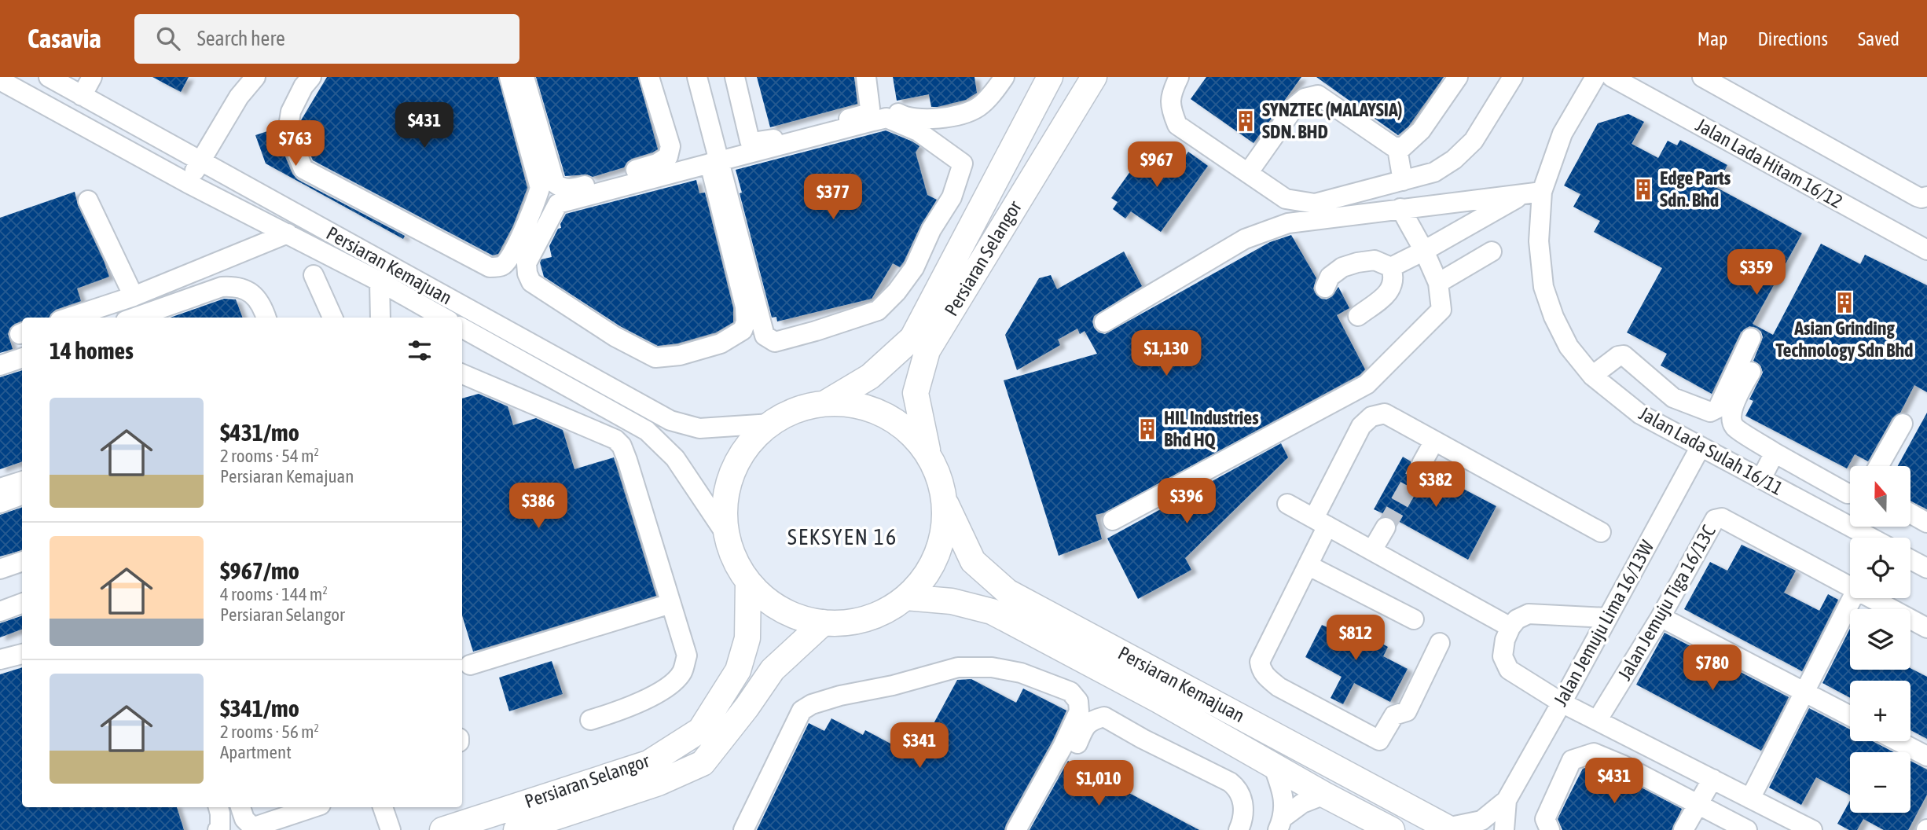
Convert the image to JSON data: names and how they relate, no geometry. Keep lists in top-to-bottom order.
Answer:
{
  "streets": {
    "main road": ["Persiaran Selangor", "Persiaran Kemajuan"],
    "street": [
      "Jalan Lada Hitam 16/12",
      "Jalan Lada Sulah 16/11",
      "Jalan Jemuju Tiga 16/13C",
      "Jalan Jemuju Lima 16/13W"
    ]
  },
  "crossings": [
    ["Persiaran Kemajuan", "Jalan Jemuju Lima 16/13W"],
    ["Jalan Lada Sulah 16/11", "Jalan Jemuju Lima 16/13W"]
  ],
  "districts": ["SEKSYEN 16"],
  "places": {
    "building": [
      "SYNZTEC (MALAYSIA) SDN. BHD",
      "Edge Parts Sdn. Bhd",
      "Asian Grinding Technology Sdn Bhd",
      "HIL Industries Bhd HQ"
    ]
  },
  "north": "top",
  "page": {
    "header": "Casavia",
    "search": "Search here",
    "nav": ["Map", "Directions", "Saved"],
    "price": [
      "$431",
      "$763",
      "$967",
      "$377",
      "$359",
      "$1,130",
      "$382",
      "$396",
      "$386",
      "$812",
      "$780",
      "$341",
      "$431",
      "$1,010"
    ],
    "heading": "14 homes",
    "list": [
      {
        "name": "$431/mo",
        "note": "2 rooms · 54 m² · Persiaran Kemajuan"
      },
      {
        "name": "$967/mo",
        "note": "4 rooms · 144 m² · Persiaran Selangor"
      },
      {
        "name": "$341/mo",
        "note": "2 rooms · 56 m² · Apartment"
      }
    ],
    "map_buttons": ["+", "−"]
  }
}
